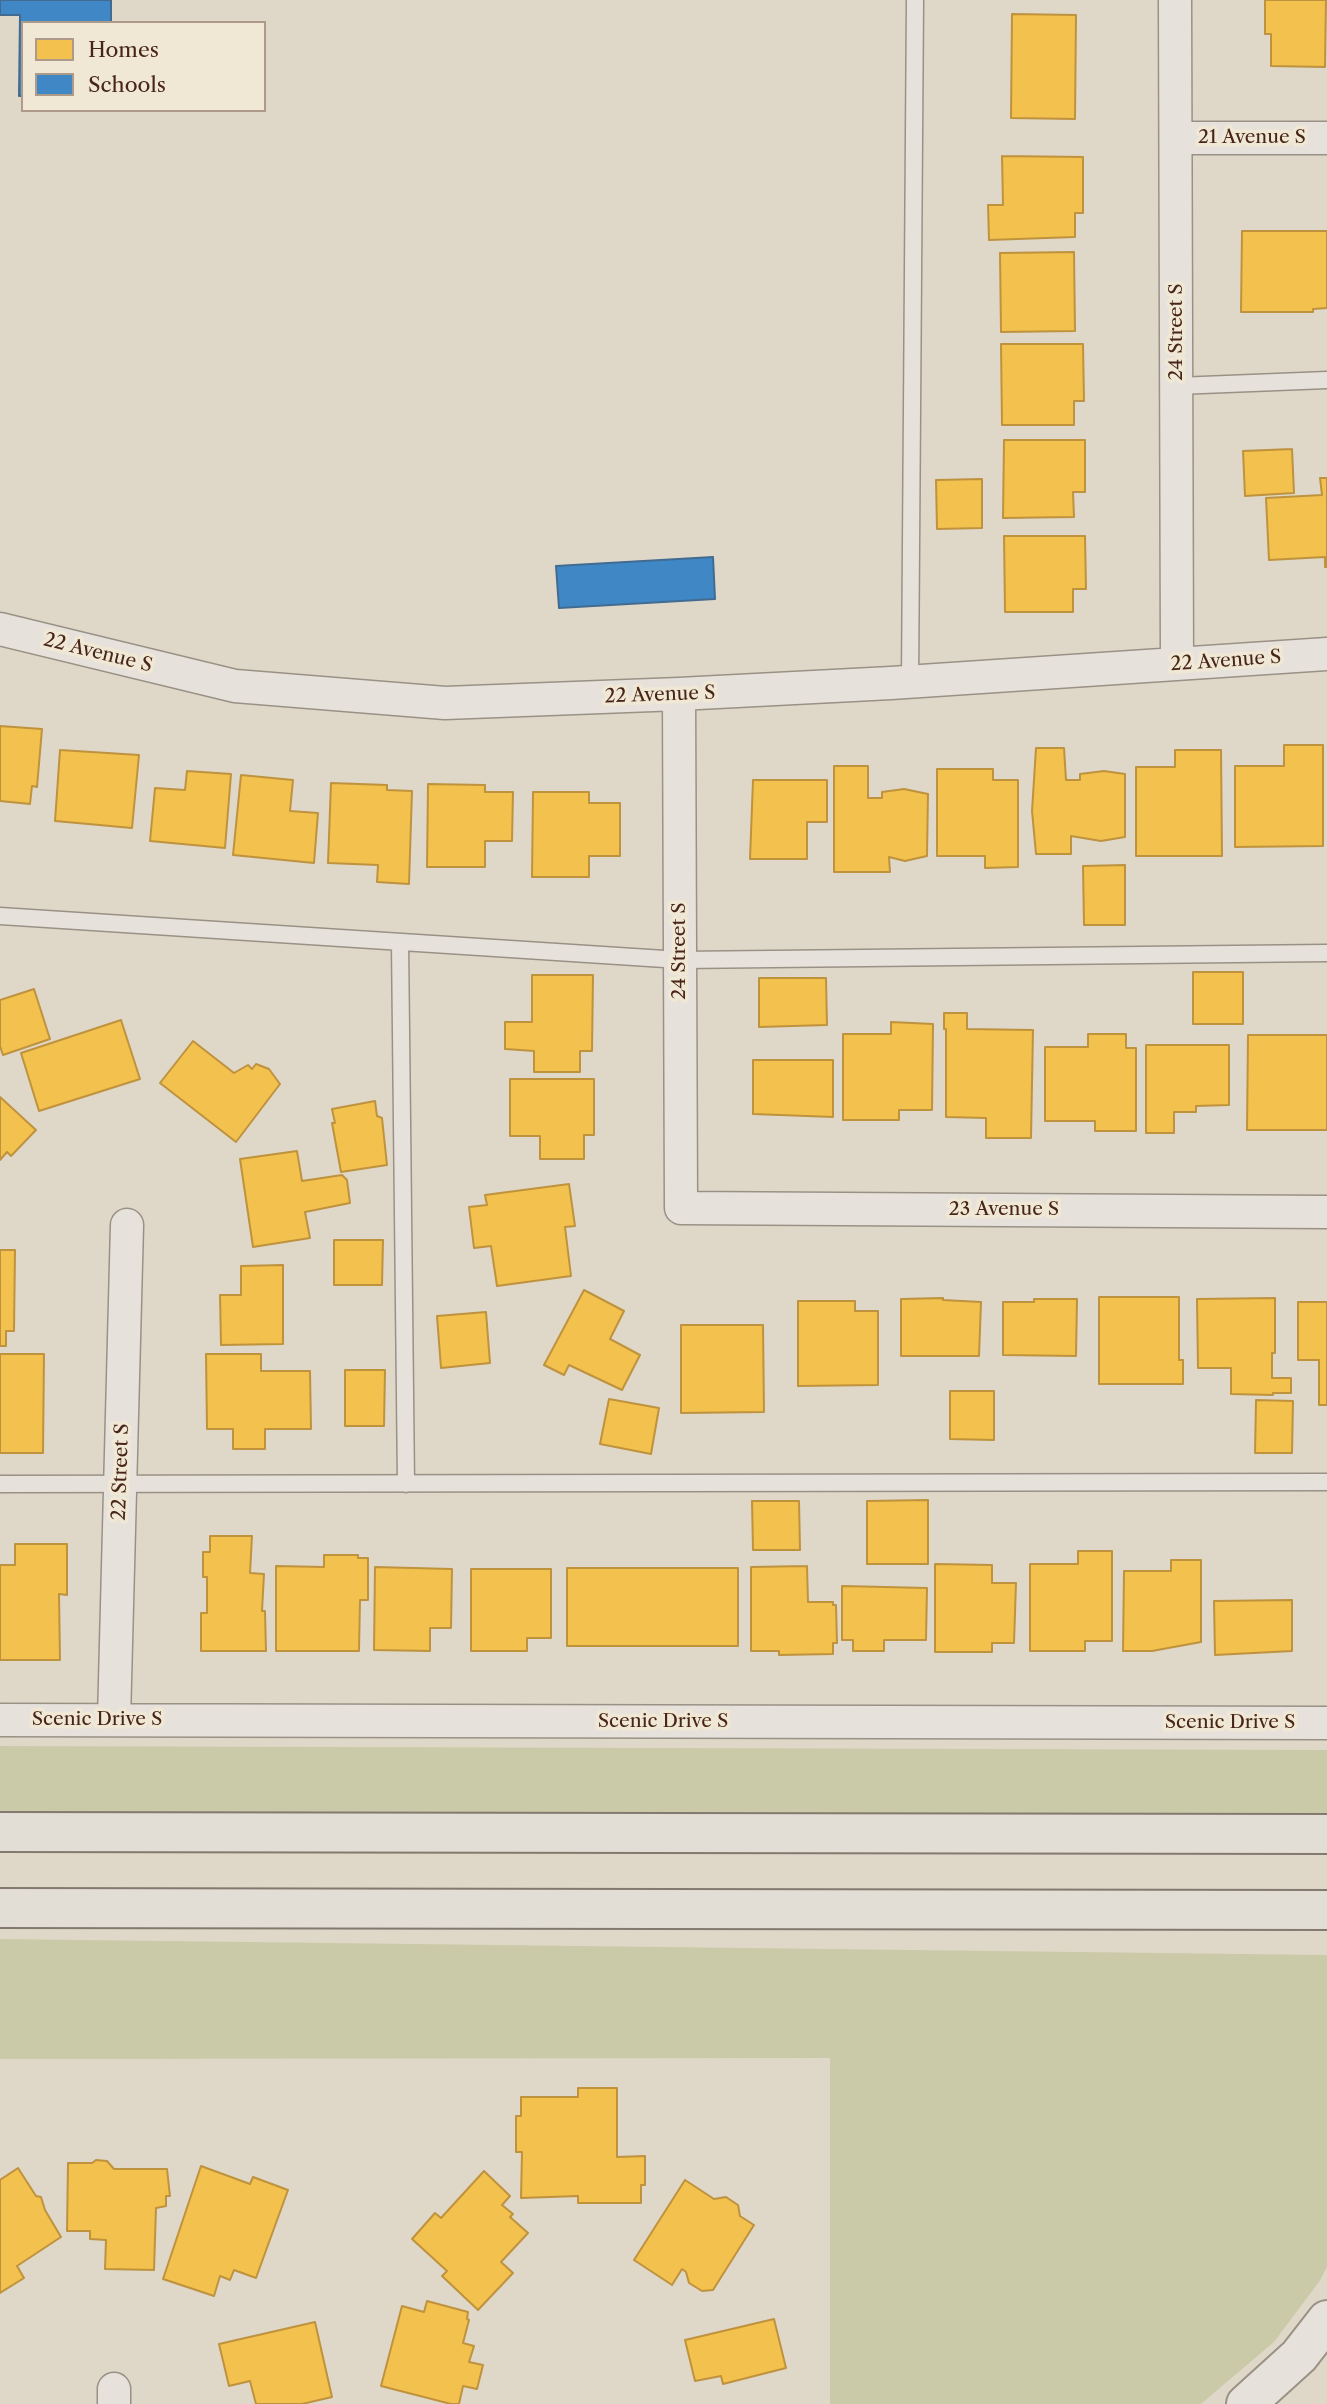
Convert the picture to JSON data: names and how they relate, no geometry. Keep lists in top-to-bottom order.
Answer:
{
  "streets": {
    "street": [
      "21 Avenue S",
      "24 Street S",
      "22 Avenue S",
      "23 Avenue S",
      "22 Street S",
      "Scenic Drive S"
    ]
  },
  "crossings": [
    ["21 Avenue S", "24 Street S"],
    ["24 Street S", "22 Avenue S"],
    ["24 Street S", "23 Avenue S"],
    ["22 Street S", "Scenic Drive S"]
  ],
  "legend": ["Homes", "Schools"]
}
